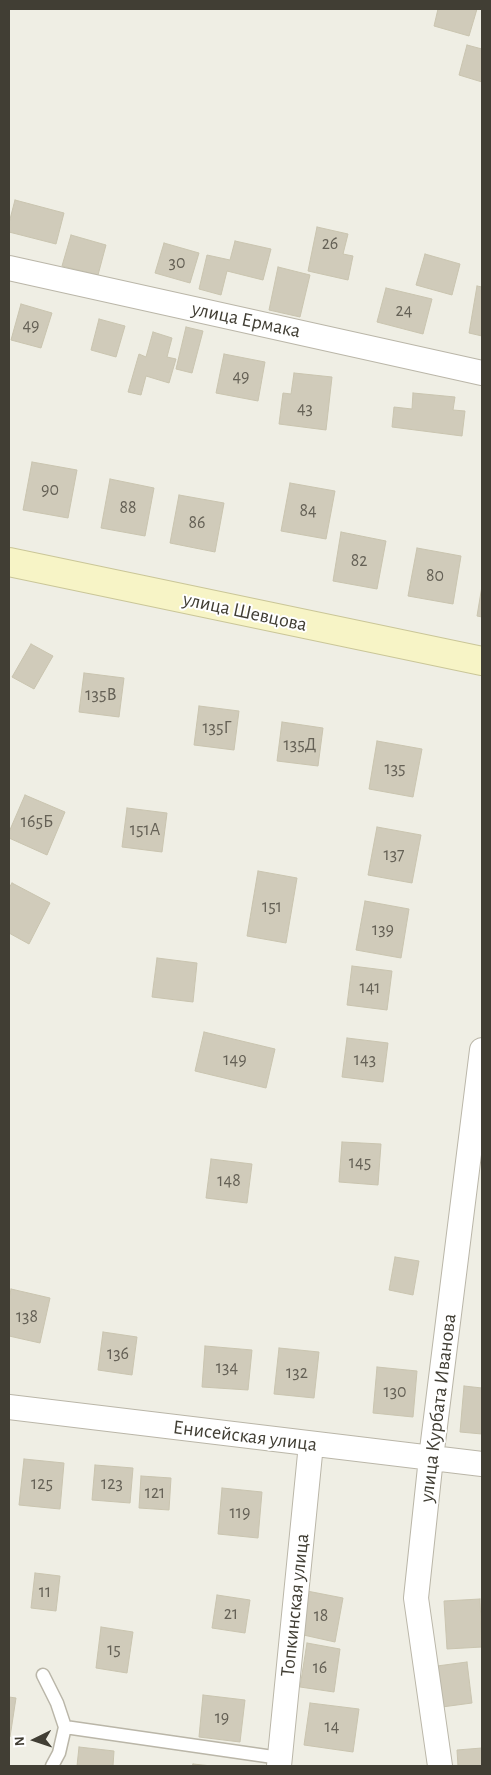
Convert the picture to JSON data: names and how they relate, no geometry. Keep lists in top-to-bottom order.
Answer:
{
  "streets": {
    "main road": ["улица Шевцова"],
    "street": [
      "улица Ермака",
      "улица Курбата Иванова",
      "Енисейская улица",
      "Топкинская улица"
    ]
  },
  "crossings": [
    ["улица Курбата Иванова", "Енисейская улица"],
    ["Енисейская улица", "Топкинская улица"]
  ],
  "house_numbers": [
    "26",
    "30",
    "24",
    "49",
    "49",
    "43",
    "90",
    "88",
    "84",
    "86",
    "82",
    "80",
    "135В",
    "135Г",
    "135Д",
    "135",
    "165Б",
    "151А",
    "137",
    "151",
    "139",
    "141",
    "149",
    "143",
    "145",
    "148",
    "138",
    "136",
    "134",
    "132",
    "130",
    "125",
    "123",
    "121",
    "119",
    "11",
    "21",
    "18",
    "15",
    "16",
    "19",
    "14"
  ],
  "north": "left"
}
